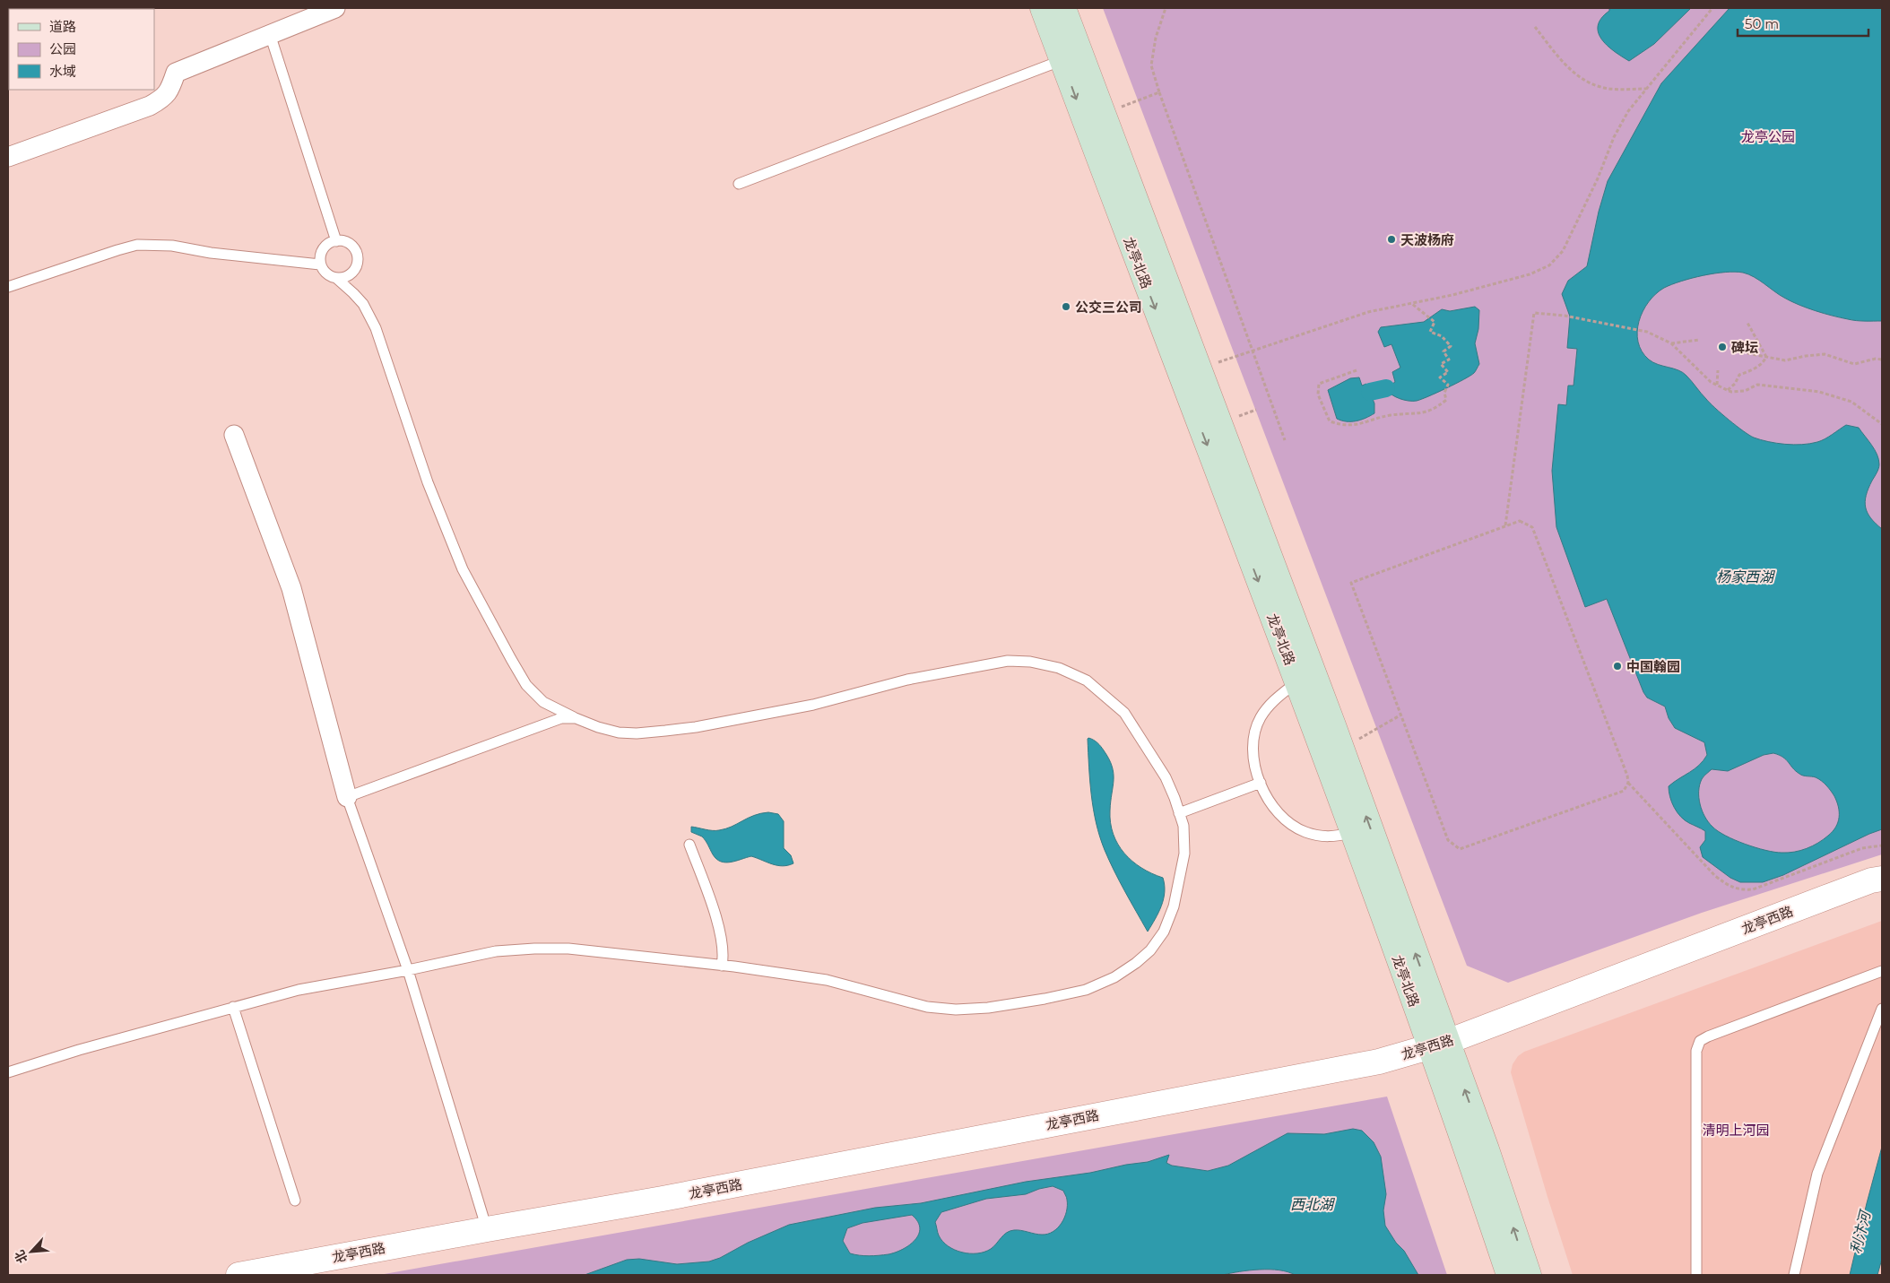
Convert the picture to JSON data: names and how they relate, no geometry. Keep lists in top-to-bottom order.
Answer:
{
  "streets": {
    "main road": ["龙亭北路"],
    "street": ["龙亭西路"]
  },
  "crossings": [
    ["龙亭北路", "龙亭西路"]
  ],
  "water": ["杨家西湖", "西北湖", "利汴河"],
  "parks": ["龙亭公园", "清明上河园"],
  "places": [
    "天波杨府",
    "公交三公司",
    "碑坛",
    "中国翰园"
  ],
  "legend": ["道路", "公园", "水域"],
  "scale_bar": "50 m",
  "north": "bottom left"
}
